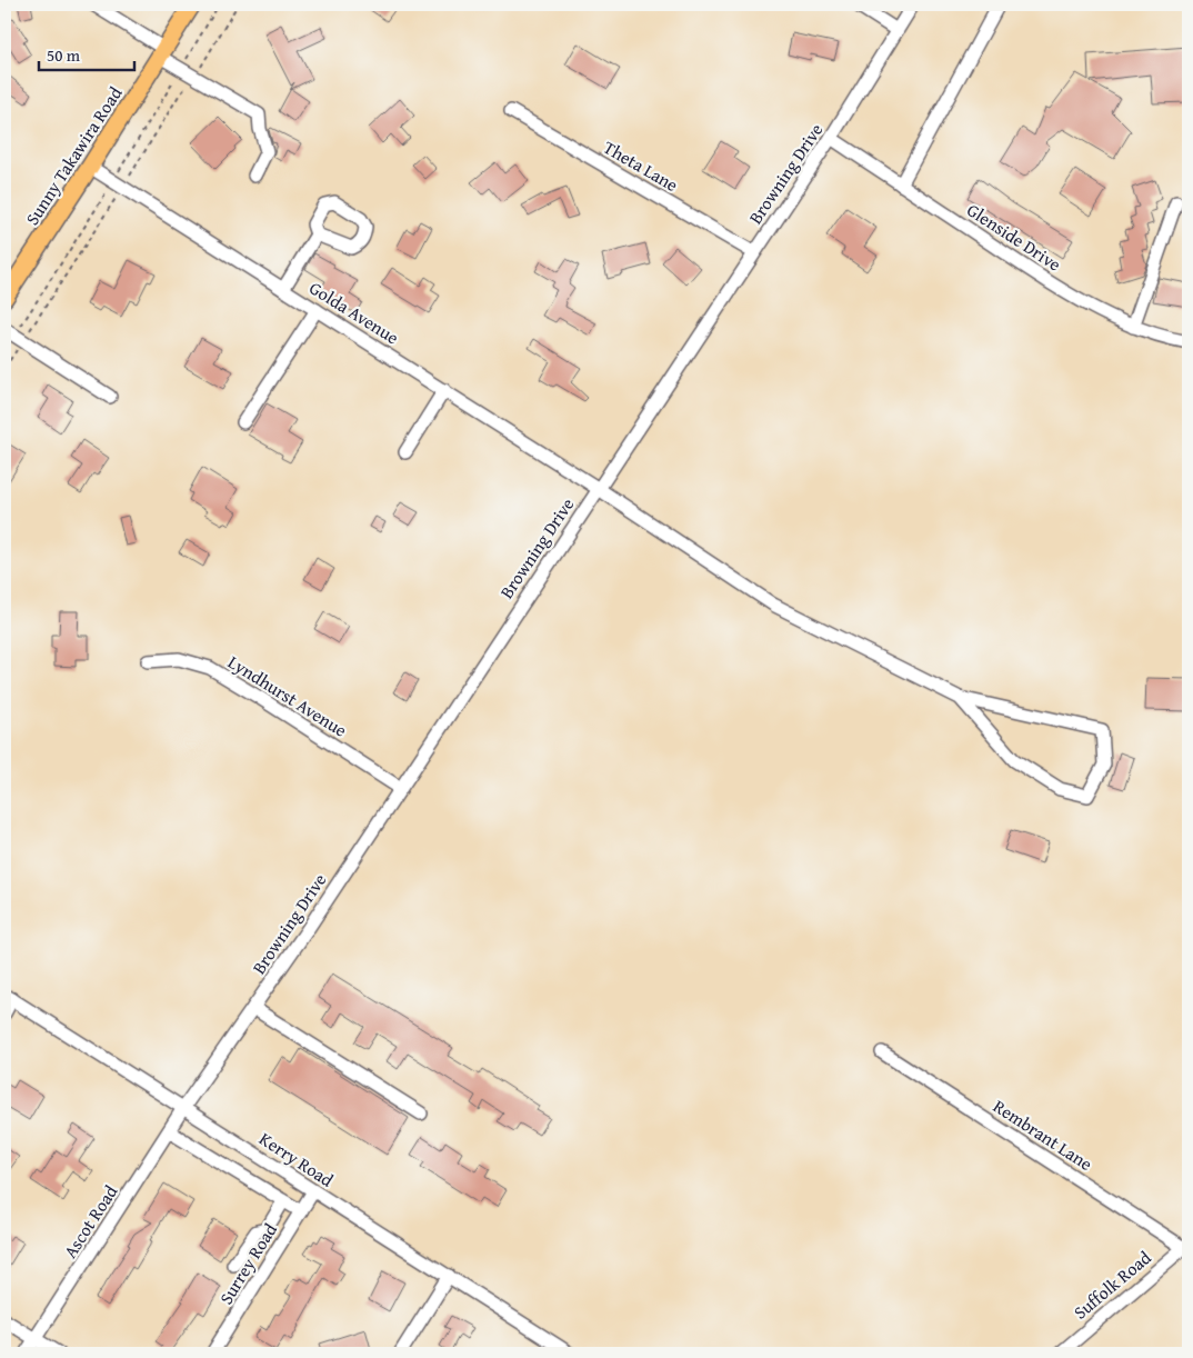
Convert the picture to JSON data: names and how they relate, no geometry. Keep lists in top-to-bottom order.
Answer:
{
  "streets": {
    "main road": ["Sunny Takawira Road"],
    "street": [
      "Theta Lane",
      "Browning Drive",
      "Glenside Drive",
      "Golda Avenue",
      "Lyndhurst Avenue",
      "Rembrant Lane",
      "Kerry Road",
      "Ascot Road",
      "Surrey Road",
      "Suffolk Road"
    ]
  },
  "crossings": [
    ["Sunny Takawira Road", "Golda Avenue"],
    ["Theta Lane", "Browning Drive"],
    ["Browning Drive", "Glenside Drive"],
    ["Browning Drive", "Golda Avenue"],
    ["Browning Drive", "Lyndhurst Avenue"],
    ["Browning Drive", "Kerry Road"],
    ["Browning Drive", "Ascot Road"],
    ["Rembrant Lane", "Suffolk Road"],
    ["Kerry Road", "Ascot Road"],
    ["Kerry Road", "Surrey Road"]
  ],
  "scale_bar": "50 m"
}
